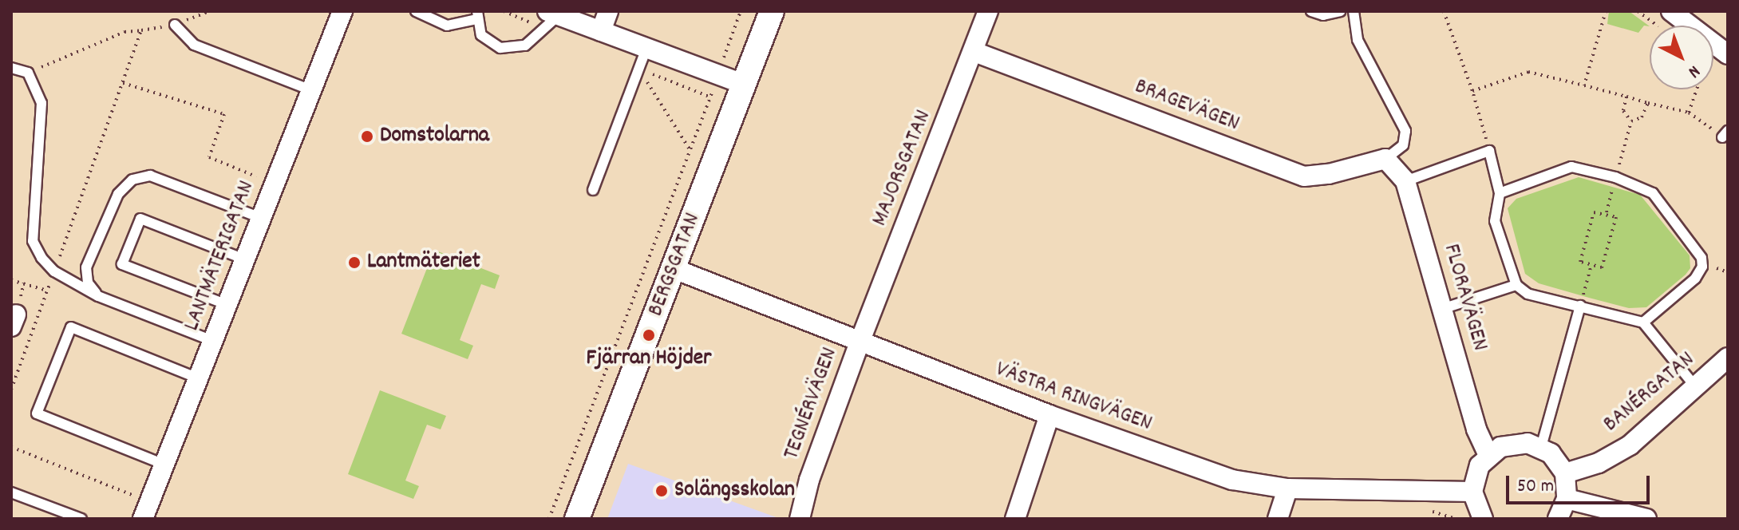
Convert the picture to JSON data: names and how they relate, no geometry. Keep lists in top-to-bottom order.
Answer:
{
  "streets": {
    "street": [
      "BRAGEVÄGEN",
      "MAJORSGATAN",
      "LANTMÄTERIGATAN",
      "BERGSGATAN",
      "FLORAVÄGEN",
      "BANÉRGATAN",
      "VÄSTRA RINGVÄGEN",
      "TEGNÉRVÄGEN"
    ]
  },
  "crossings": [
    ["BRAGEVÄGEN", "MAJORSGATAN"],
    ["BRAGEVÄGEN", "FLORAVÄGEN"],
    ["MAJORSGATAN", "VÄSTRA RINGVÄGEN"],
    ["MAJORSGATAN", "TEGNÉRVÄGEN"],
    ["BERGSGATAN", "VÄSTRA RINGVÄGEN"],
    ["VÄSTRA RINGVÄGEN", "TEGNÉRVÄGEN"]
  ],
  "places": [
    "Domstolarna",
    "Lantmäteriet",
    "Fjärran Höjder",
    "Solängsskolan"
  ],
  "scale_bar": "50 m",
  "north": "bottom right"
}
